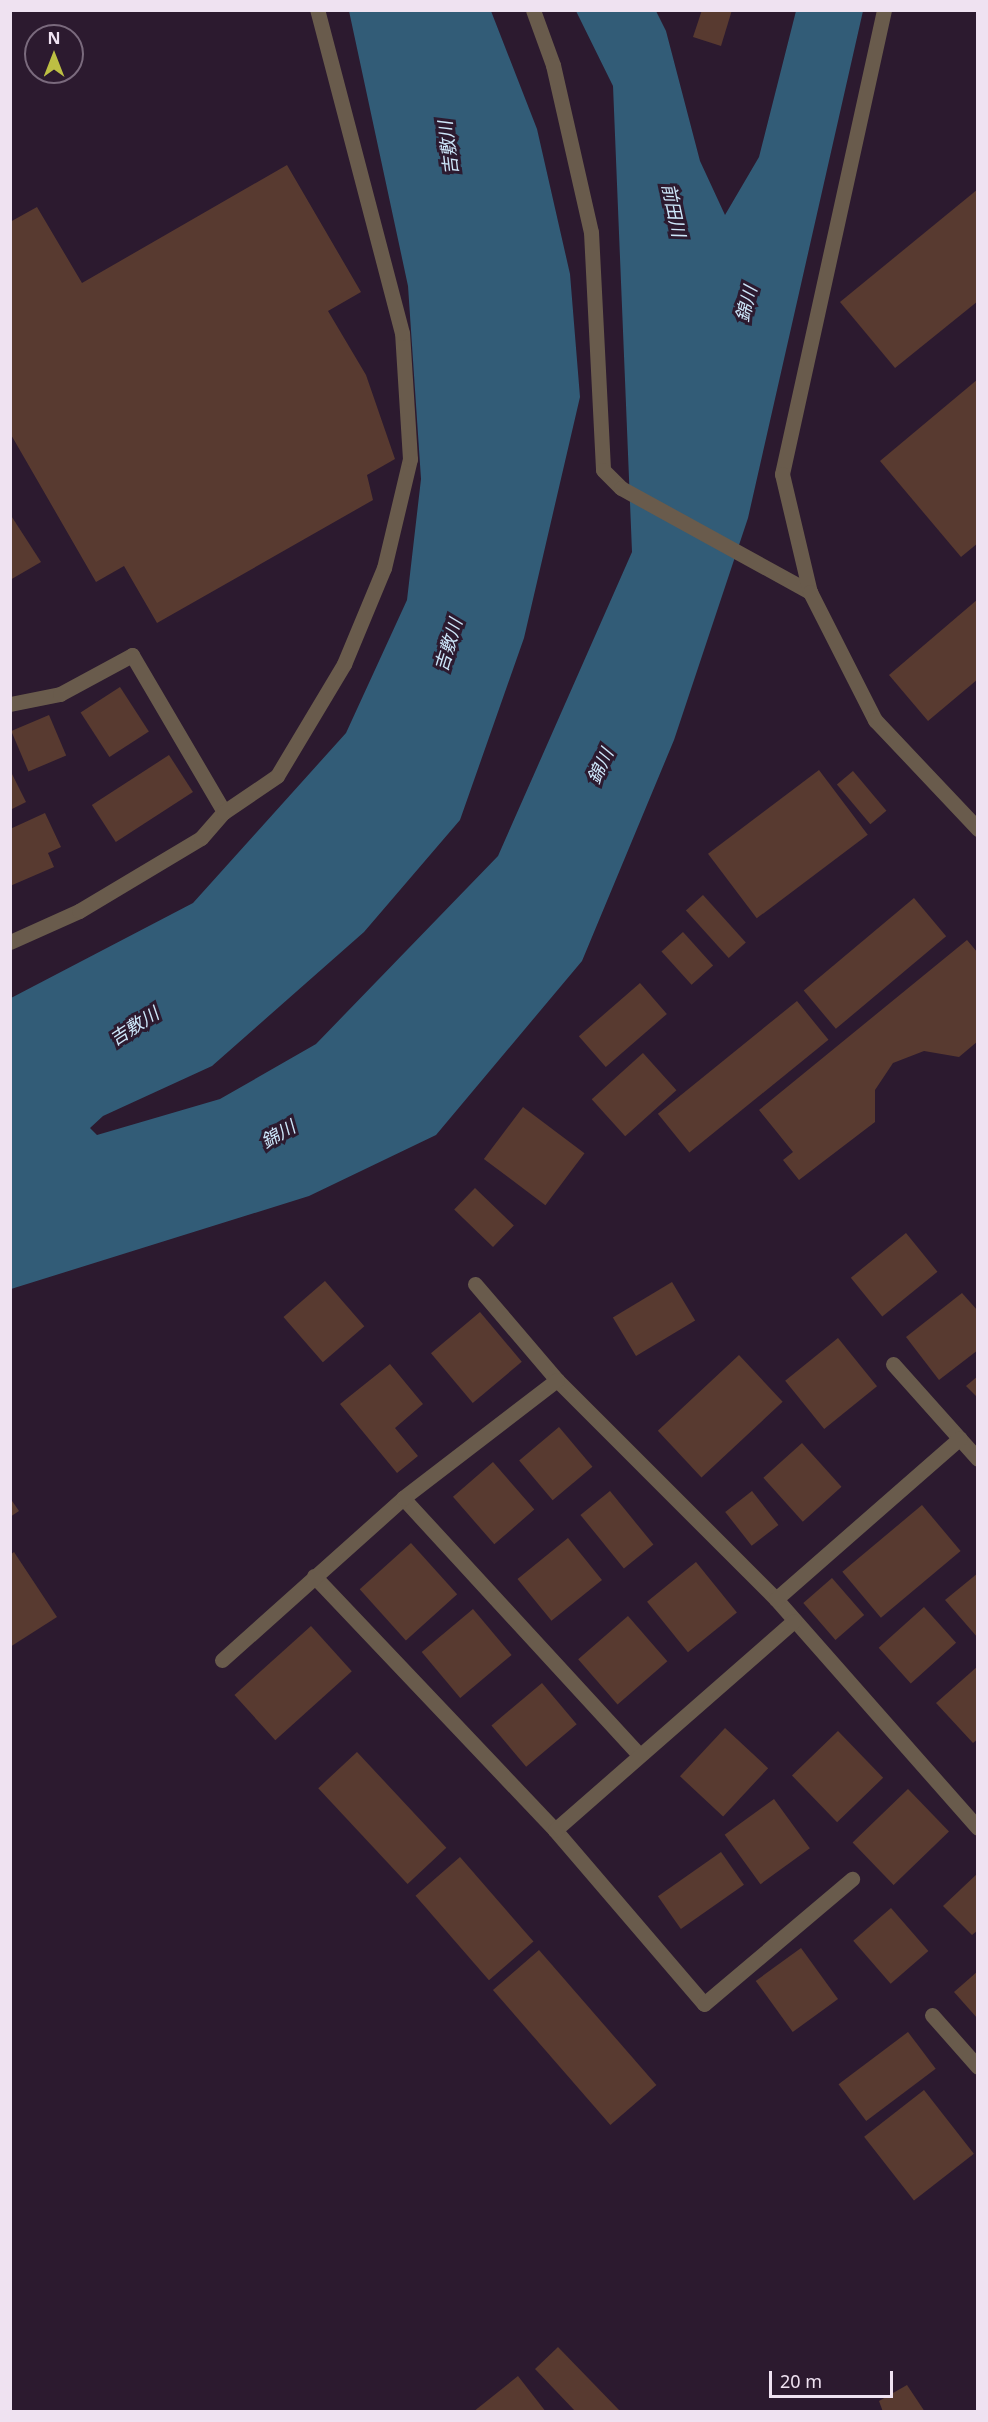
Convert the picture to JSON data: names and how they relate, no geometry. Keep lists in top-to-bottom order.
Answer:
{
  "water": ["吉敷川", "前田川", "錦川"],
  "scale_bar": "20 m",
  "north": "top"
}
